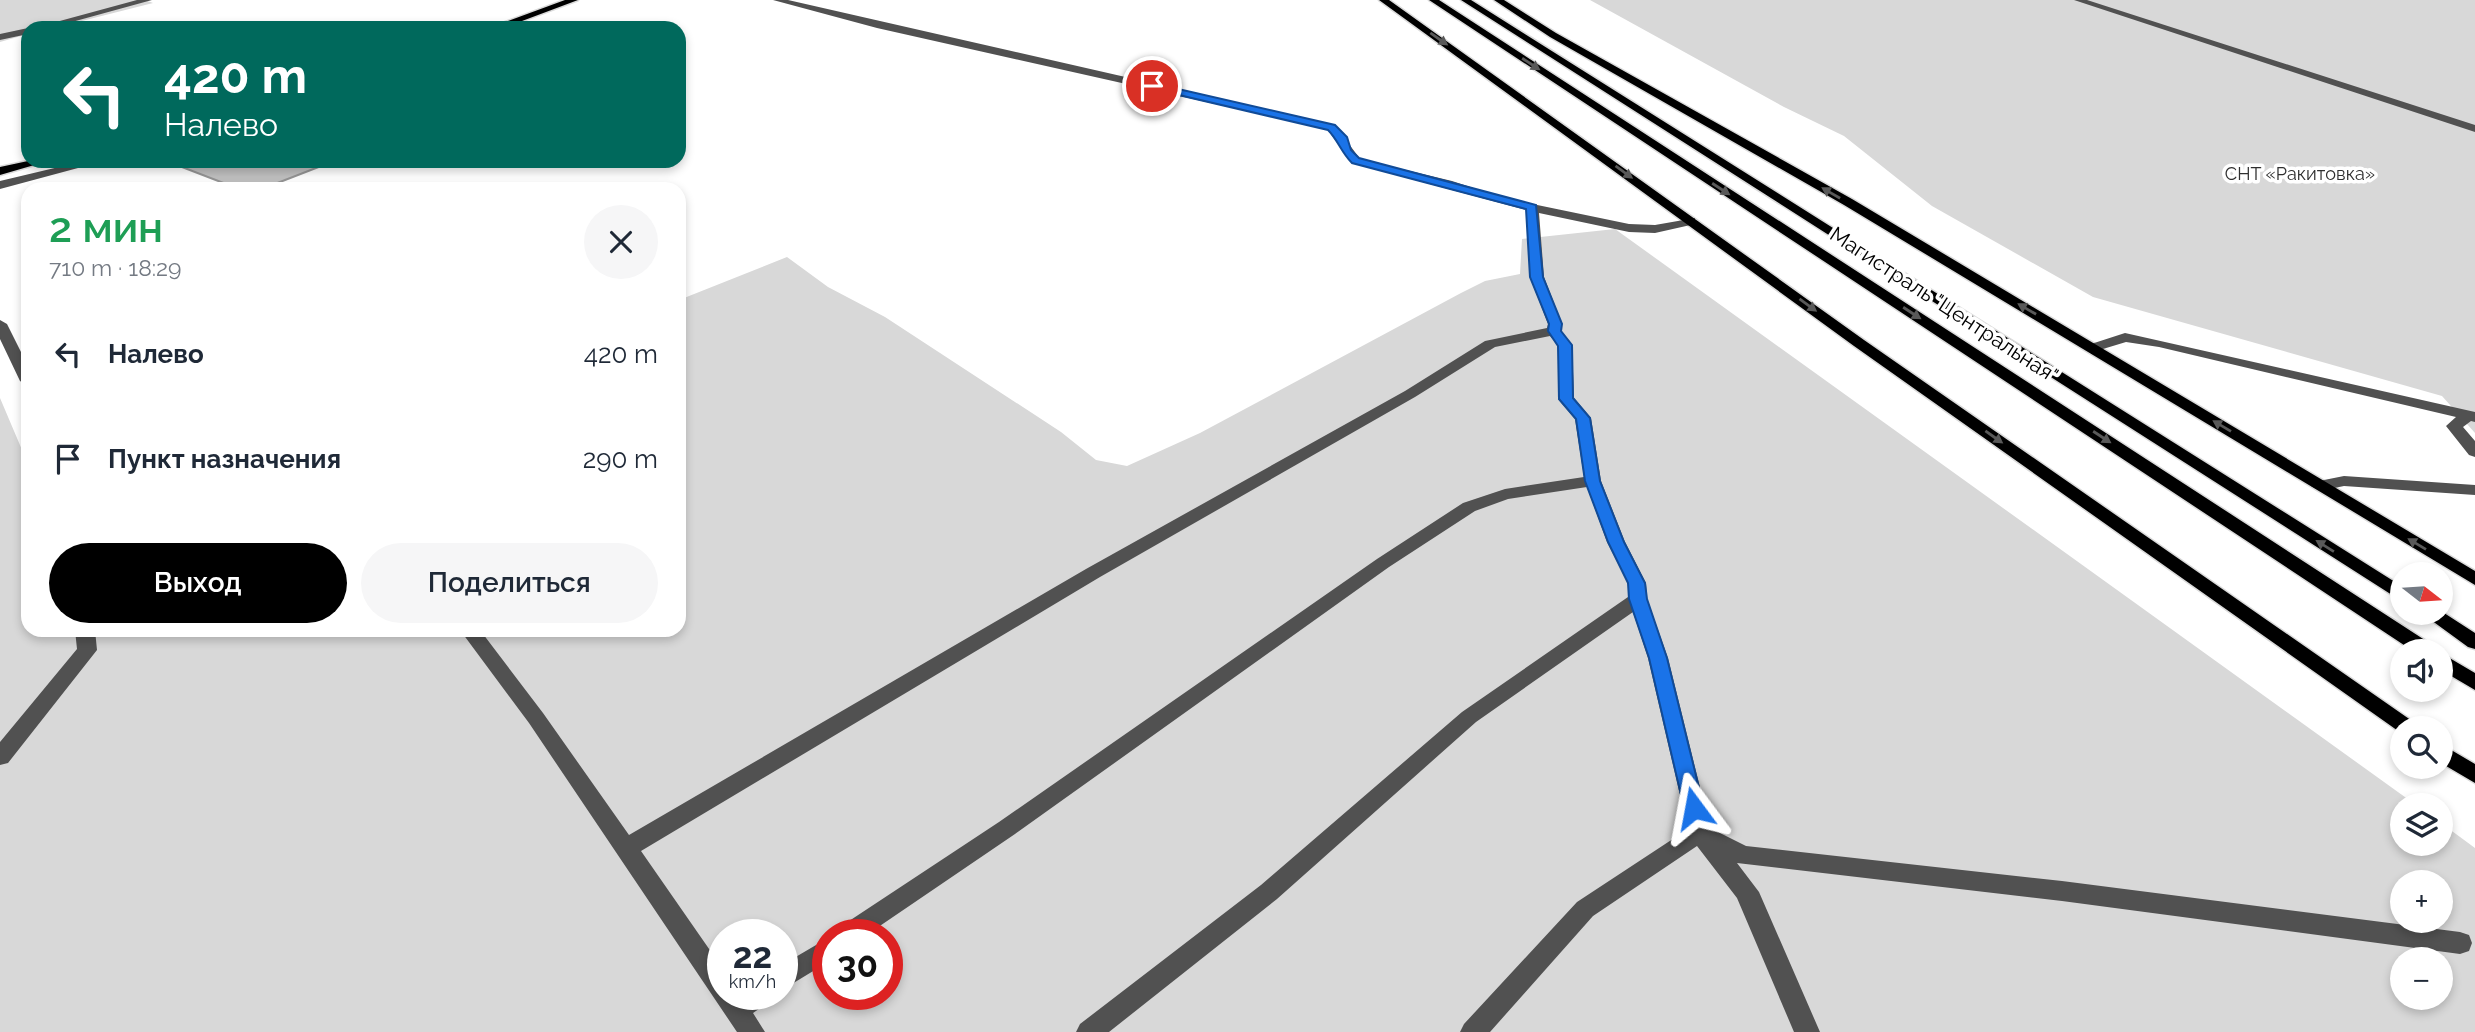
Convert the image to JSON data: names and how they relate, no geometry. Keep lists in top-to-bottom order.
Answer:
{
  "streets": {
    "main road": ["Магистраль \"Центральная\""]
  },
  "parks": ["СНТ «Ракитовка»"],
  "north": "right",
  "page": {
    "turn": ["420 m", "Налево"],
    "heading": ["2 мин", "710 m · 18:29"],
    "list": [
      {
        "name": "Налево",
        "value": "420 m"
      },
      {
        "name": "Пункт назначения",
        "value": "290 m"
      }
    ],
    "buttons": ["Выход", "Поделиться"],
    "map_buttons": ["+", "−"],
    "speed": "22 km/h",
    "limit": "30"
  }
}
